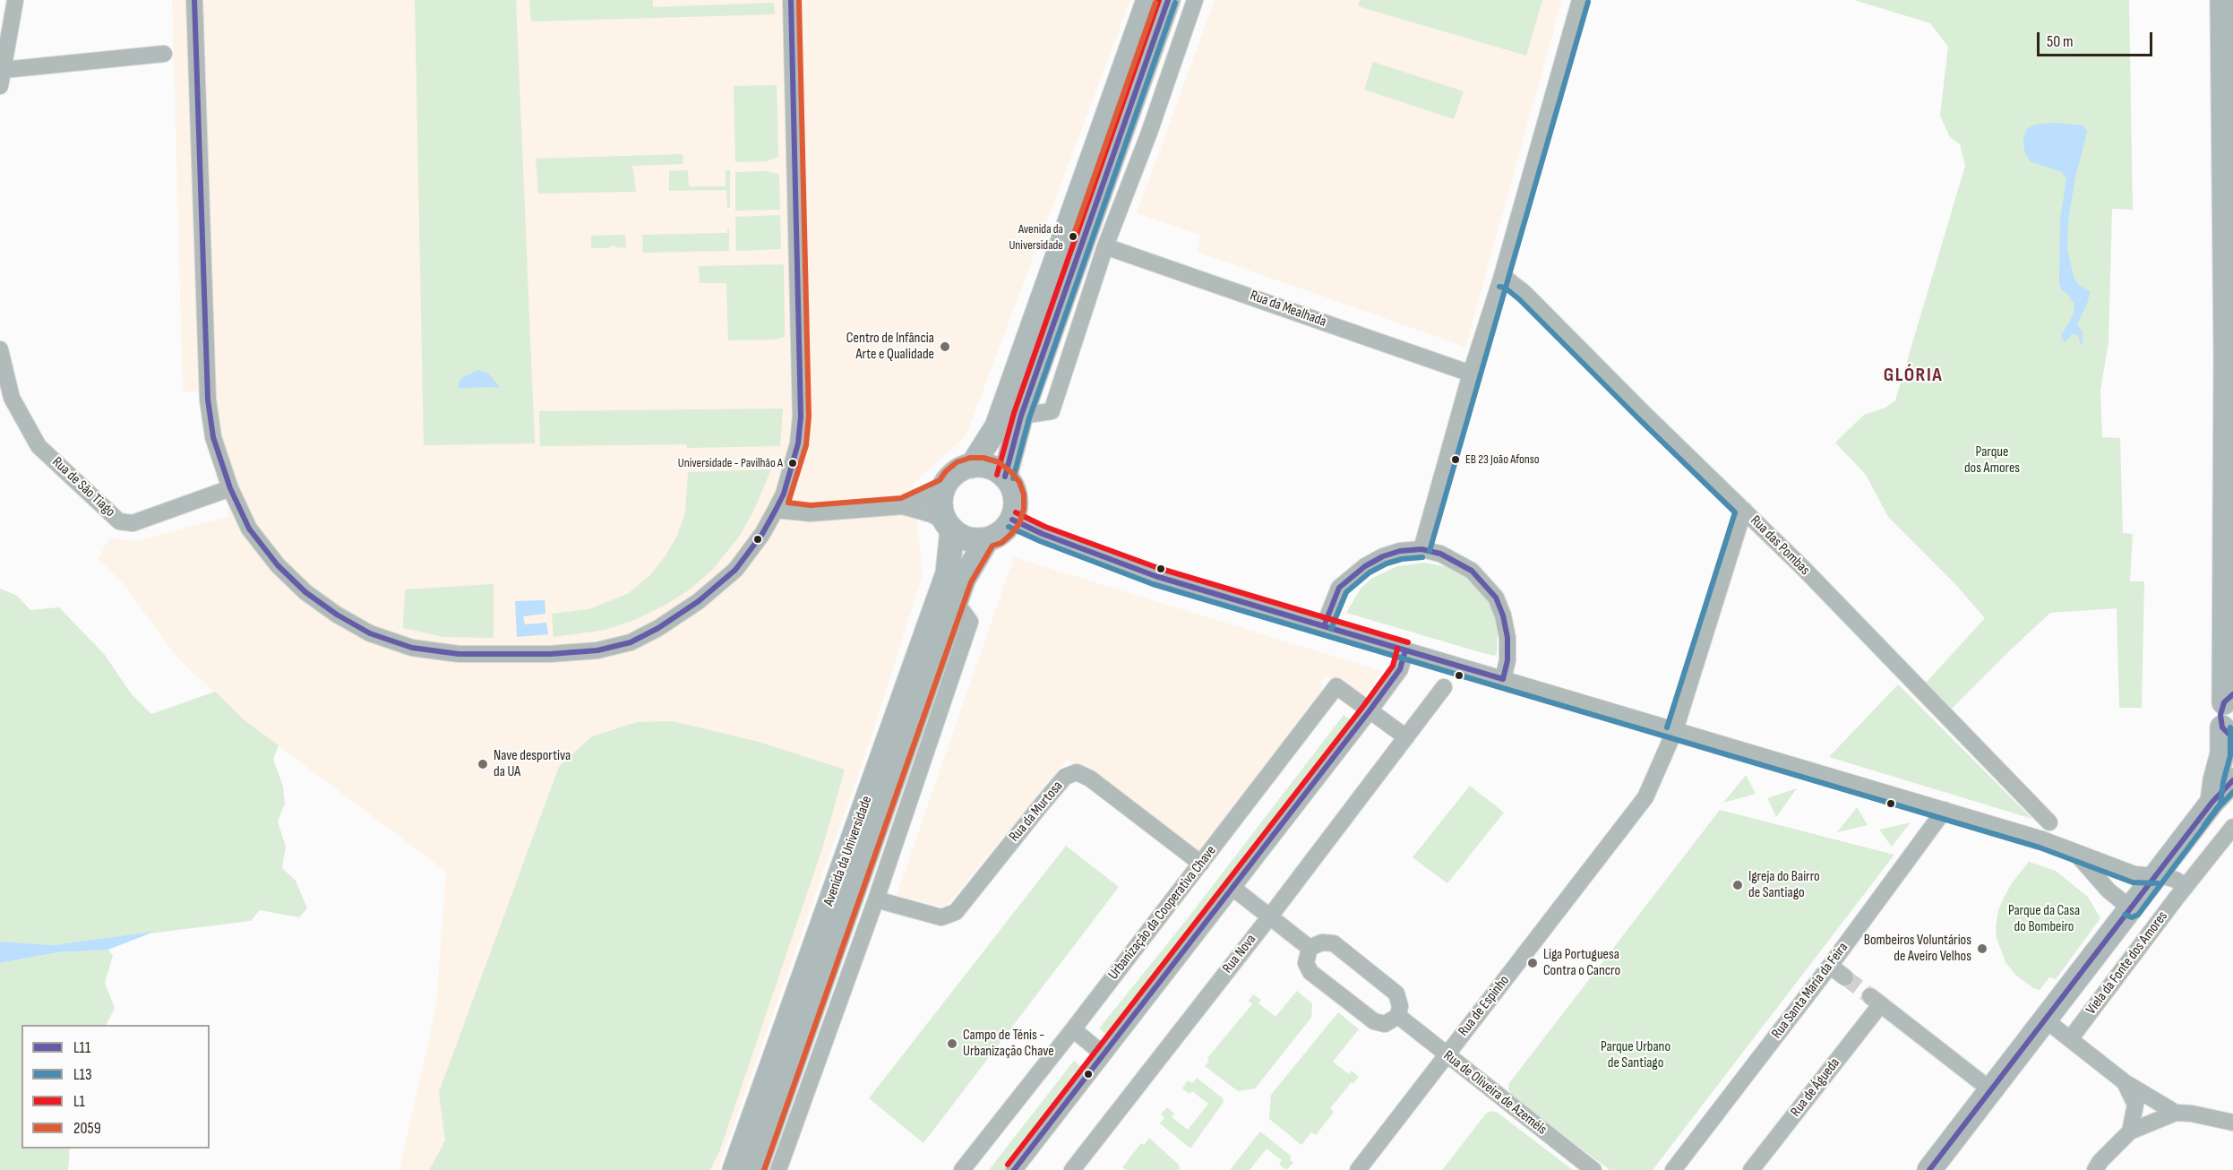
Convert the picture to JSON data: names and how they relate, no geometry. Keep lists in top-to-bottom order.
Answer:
{
  "streets": {
    "main road": ["Avenida da Universidade"],
    "street": [
      "Rua da Mealhada",
      "Rua de São Tiago",
      "Rua das Pombas",
      "Rua da Murtosa",
      "Urbanização da Cooperativa Chave",
      "Rua Nova",
      "Viela da Fonte dos Amores",
      "Rua Santa Maria da Feira",
      "Rua de Espinho",
      "Rua de Águeda",
      "Rua de Oliveira de Azeméis"
    ]
  },
  "crossings": [
    ["Rua das Pombas", "Rua de Espinho"],
    ["Rua da Murtosa", "Urbanização da Cooperativa Chave"],
    ["Rua de Espinho", "Rua de Oliveira de Azeméis"]
  ],
  "districts": ["GLÓRIA"],
  "parks": ["Parque dos Amores", "Parque da Casa do Bombeiro", "Parque Urbano de Santiago"],
  "places": [
    "Avenida da Universidade",
    "Centro de Infância Arte e Qualidade",
    "EB 23 João Afonso",
    "Universidade - Pavilhão A",
    "Nave desportiva da UA",
    "Igreja do Bairro de Santiago",
    "Bombeiros Voluntários de Aveiro Velhos",
    "Liga Portuguesa Contra o Cancro",
    "Campo de Ténis - Urbanização Chave"
  ],
  "lines": [
    "transit line L11",
    "transit line L1",
    "transit line 2059",
    "transit line L13"
  ],
  "legend": [
    "L11",
    "L13",
    "L1",
    "2059"
  ],
  "scale_bar": "50 m"
}
